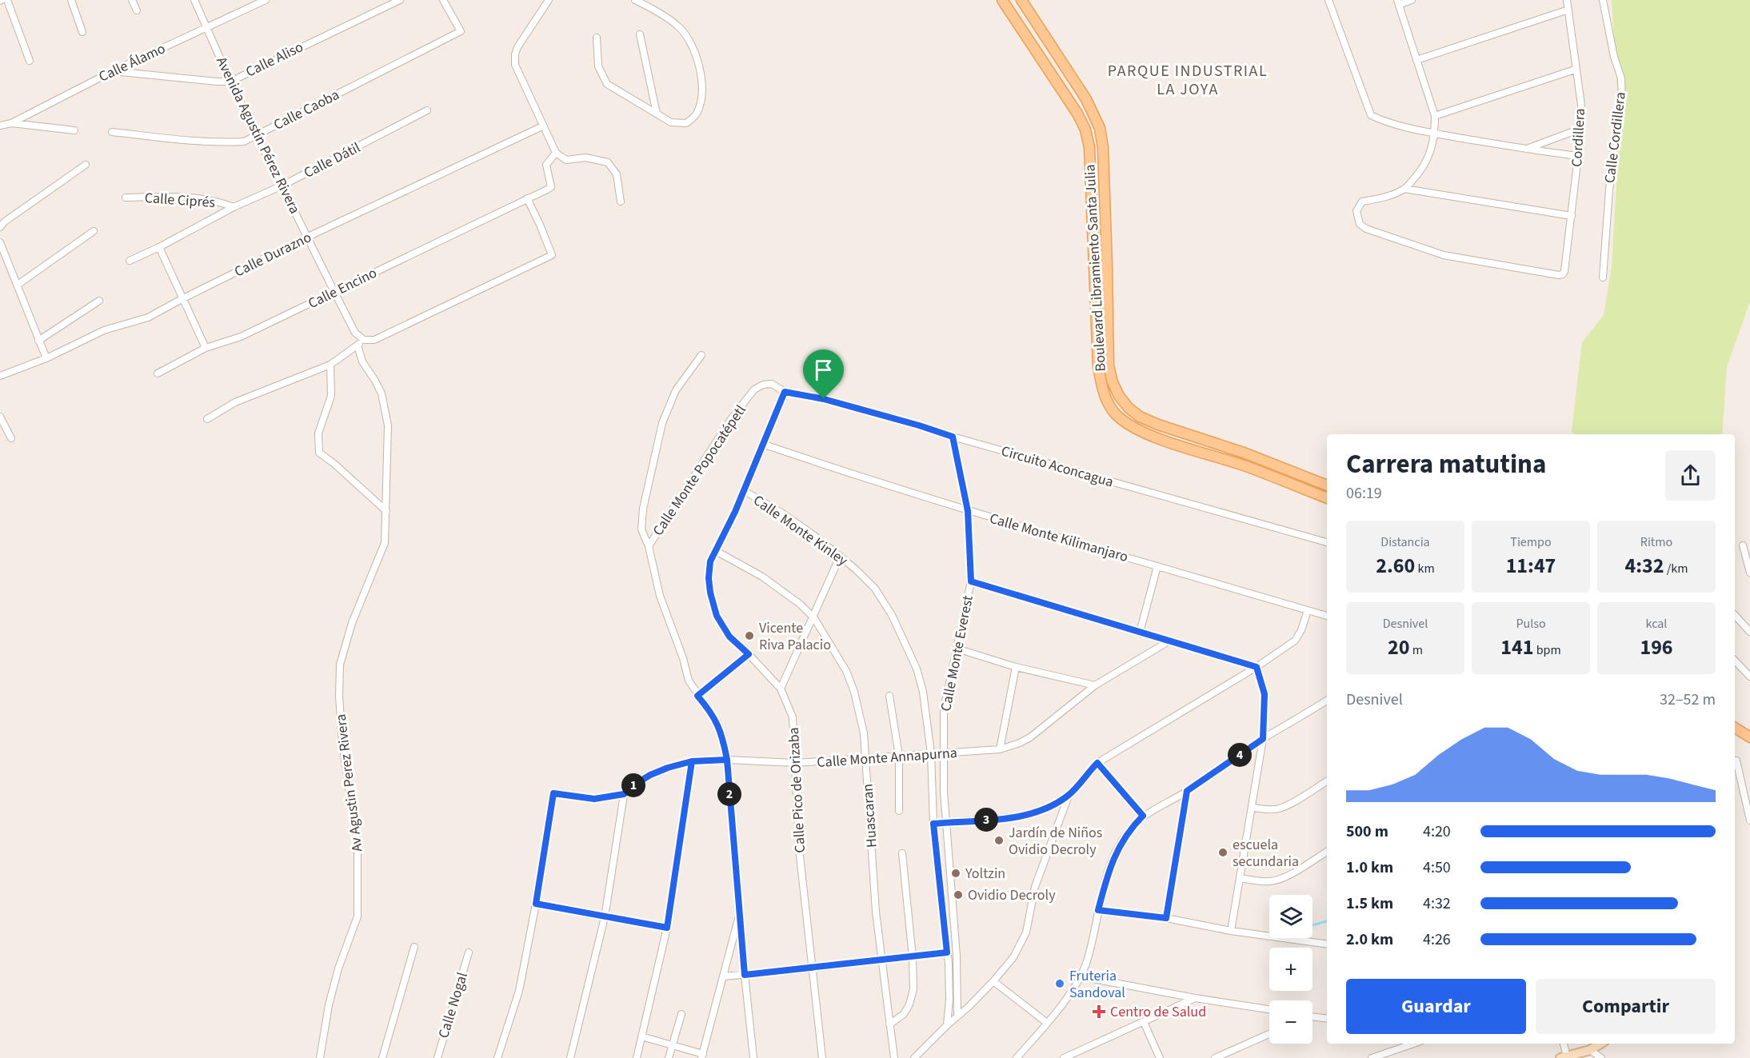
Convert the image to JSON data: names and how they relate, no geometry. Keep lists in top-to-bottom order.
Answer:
{
  "streets": {
    "main road": ["Boulevard Libramiento Santa Julia"],
    "street": [
      "Calle Aliso",
      "Calle Álamo",
      "Calle Caoba",
      "Avenida Agustín Pérez Rivera",
      "Cordillera",
      "Calle Cordillera",
      "Calle Dátil",
      "Calle Ciprés",
      "Calle Durazno",
      "Calle Encino",
      "Circuito Aconcagua",
      "Calle Monte Popocatépetl",
      "Calle Monte Kinley",
      "Calle Monte Kilimanjaro",
      "Calle Monte Everest",
      "Calle Monte Annapurna",
      "Av Agustin Perez Rivera",
      "Calle Pico de Orizaba",
      "Huascaran",
      "Calle Nogal"
    ]
  },
  "crossings": [
    ["Calle Aliso", "Calle Álamo"],
    ["Calle Aliso", "Avenida Agustín Pérez Rivera"],
    ["Calle Álamo", "Avenida Agustín Pérez Rivera"],
    ["Calle Caoba", "Avenida Agustín Pérez Rivera"],
    ["Avenida Agustín Pérez Rivera", "Calle Dátil"],
    ["Avenida Agustín Pérez Rivera", "Calle Durazno"],
    ["Avenida Agustín Pérez Rivera", "Calle Encino"],
    ["Calle Dátil", "Calle Ciprés"],
    ["Circuito Aconcagua", "Calle Monte Popocatépetl"],
    ["Circuito Aconcagua", "Calle Monte Everest"],
    ["Circuito Aconcagua", "Calle Pico de Orizaba"],
    ["Calle Monte Popocatépetl", "Calle Monte Annapurna"],
    ["Calle Monte Popocatépetl", "Calle Pico de Orizaba"],
    ["Calle Monte Kinley", "Calle Monte Annapurna"],
    ["Calle Monte Kinley", "Calle Pico de Orizaba"],
    ["Calle Monte Kilimanjaro", "Calle Monte Everest"],
    ["Calle Monte Kilimanjaro", "Calle Pico de Orizaba"],
    ["Calle Monte Everest", "Calle Monte Annapurna"],
    ["Calle Monte Annapurna", "Calle Pico de Orizaba"],
    ["Calle Monte Annapurna", "Huascaran"],
    ["Calle Pico de Orizaba", "Huascaran"]
  ],
  "districts": ["PARQUE INDUSTRIAL LA JOYA"],
  "places": {
    "other": [
      "Vicente Riva Palacio",
      "Jardín de Niños Ovidio Decroly",
      "escuela secundaria",
      "Yoltzin",
      "Ovidio Decroly",
      "Fruteria Sandoval"
    ],
    "health": ["Centro de Salud"]
  },
  "page": {
    "heading": ["Carrera matutina", "06:19"],
    "stats": [
      ["Distancia", "2.60 km"],
      ["Tiempo", "11:47"],
      ["Ritmo", "4:32 /km"],
      ["Desnivel", "20 m"],
      ["Pulso", "141 bpm"],
      ["kcal", "196"]
    ],
    "chart": ["Desnivel", "32–52 m"],
    "pins": [
      "4",
      "1",
      "2",
      "3"
    ],
    "list": [
      {
        "name": "500 m",
        "note": "4:20"
      },
      {
        "name": "1.0 km",
        "note": "4:50"
      },
      {
        "name": "1.5 km",
        "note": "4:32"
      },
      {
        "name": "2.0 km",
        "note": "4:26"
      }
    ],
    "map_buttons": ["+", "−"],
    "buttons": ["Guardar", "Compartir"]
  }
}
